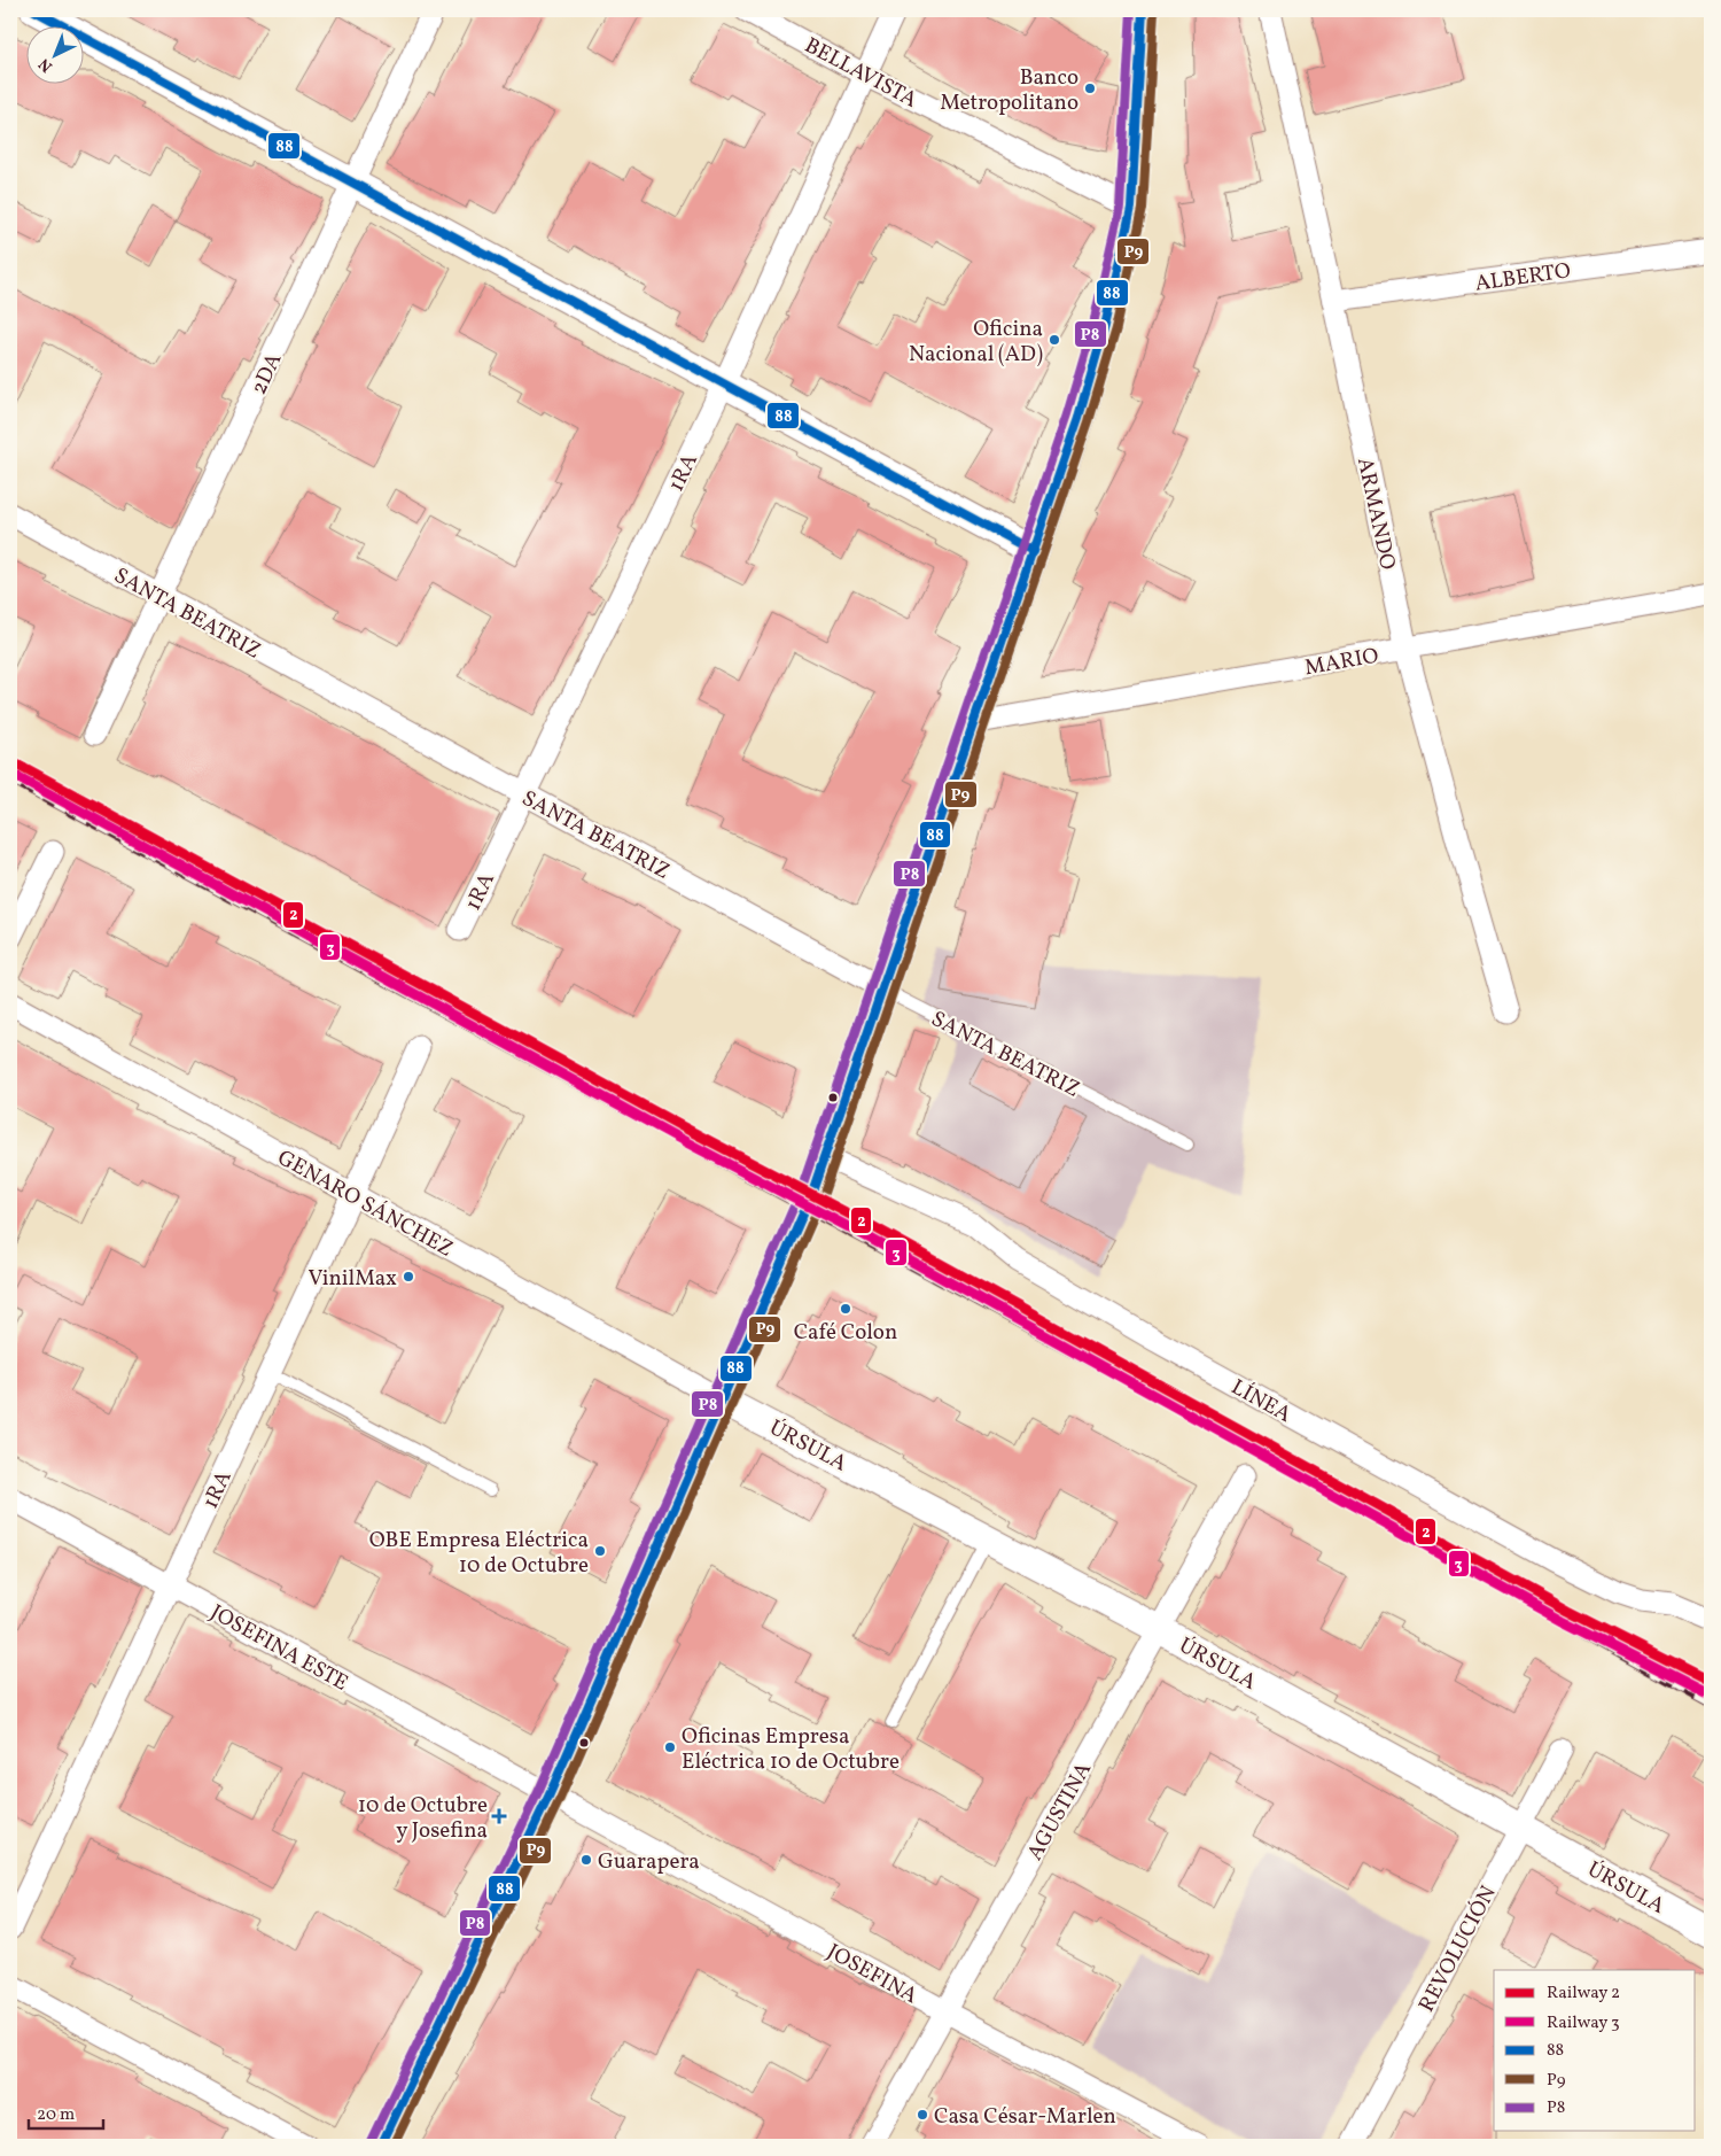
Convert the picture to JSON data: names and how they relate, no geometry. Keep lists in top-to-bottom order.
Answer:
{
  "streets": {
    "street": [
      "BELLAVISTA",
      "ALBERTO",
      "2DA",
      "1RA",
      "ARMANDO",
      "SANTA BEATRIZ",
      "MARIO",
      "GENARO SÁNCHEZ",
      "LÍNEA",
      "ÚRSULA",
      "JOSEFINA ESTE",
      "AGUSTINA",
      "REVOLUCIÓN",
      "JOSEFINA"
    ]
  },
  "crossings": [
    ["BELLAVISTA", "1RA"],
    ["ALBERTO", "ARMANDO"],
    ["2DA", "SANTA BEATRIZ"],
    ["1RA", "SANTA BEATRIZ"],
    ["1RA", "GENARO SÁNCHEZ"],
    ["1RA", "JOSEFINA ESTE"],
    ["ARMANDO", "MARIO"],
    ["GENARO SÁNCHEZ", "ÚRSULA"],
    ["ÚRSULA", "AGUSTINA"],
    ["ÚRSULA", "REVOLUCIÓN"],
    ["JOSEFINA ESTE", "JOSEFINA"],
    ["AGUSTINA", "JOSEFINA"]
  ],
  "places": {
    "other": [
      "Banco Metropolitano",
      "Oficina Nacional (AD)",
      "VinilMax",
      "Café Colon",
      "OBE Empresa Eléctrica 10 de Octubre",
      "Oficinas Empresa Eléctrica 10 de Octubre",
      "Guarapera",
      "Casa César-Marlen"
    ],
    "health": ["10 de Octubre y Josefina"]
  },
  "lines": [
    "transit line 88",
    "transit line P8",
    "transit line P9",
    "rail line 2",
    "rail line 3"
  ],
  "legend": [
    "Railway 2",
    "Railway 3",
    "88",
    "P9",
    "P8"
  ],
  "scale_bar": "20 m",
  "north": "bottom left"
}
